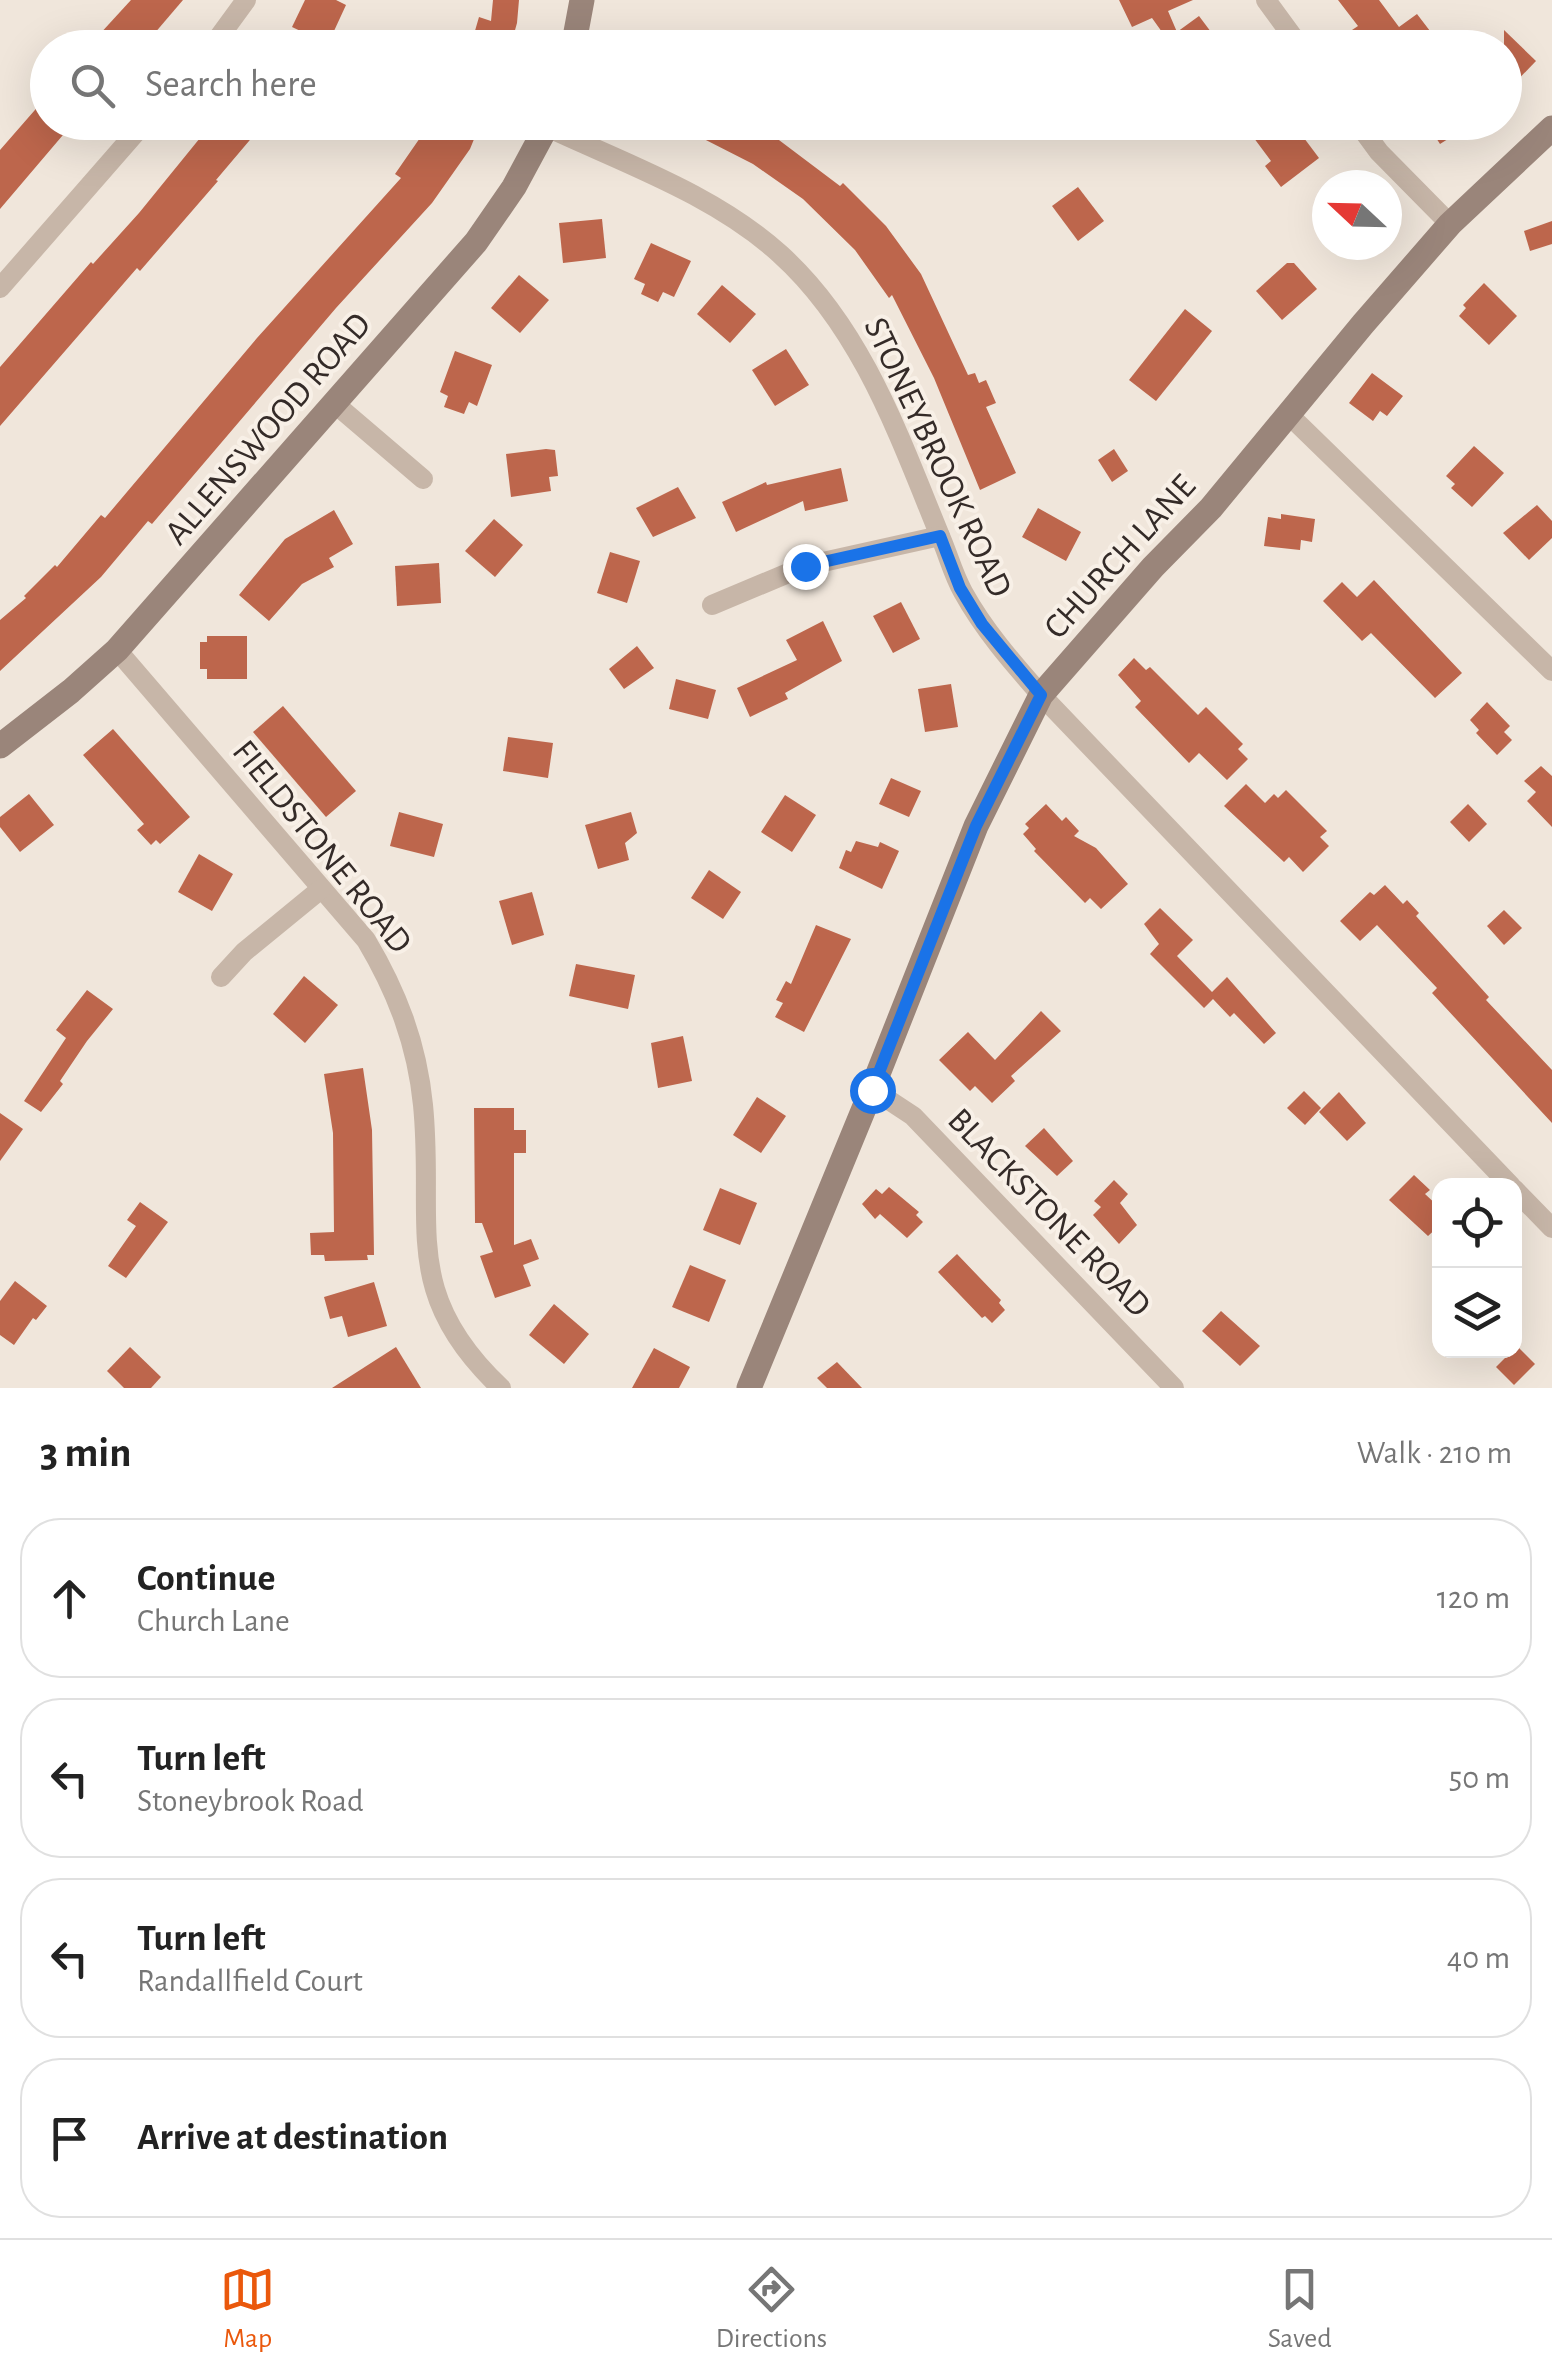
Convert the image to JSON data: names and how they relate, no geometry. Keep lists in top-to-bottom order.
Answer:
{
  "streets": {
    "street": [
      "ALLENSWOOD ROAD",
      "STONEYBROOK ROAD",
      "CHURCH LANE",
      "FIELDSTONE ROAD",
      "BLACKSTONE ROAD"
    ]
  },
  "crossings": [
    ["ALLENSWOOD ROAD", "FIELDSTONE ROAD"],
    ["STONEYBROOK ROAD", "CHURCH LANE"],
    ["CHURCH LANE", "BLACKSTONE ROAD"]
  ],
  "north": "left",
  "page": {
    "search": "Search here",
    "heading": ["3 min", "Walk · 210 m"],
    "list": [
      ["Continue", "Church Lane", "120 m"],
      ["Turn left", "Stoneybrook Road", "50 m"],
      ["Turn left", "Randallfield Court", "40 m"],
      "Arrive at destination"
    ],
    "nav": ["Map", "Directions", "Saved"]
  }
}
